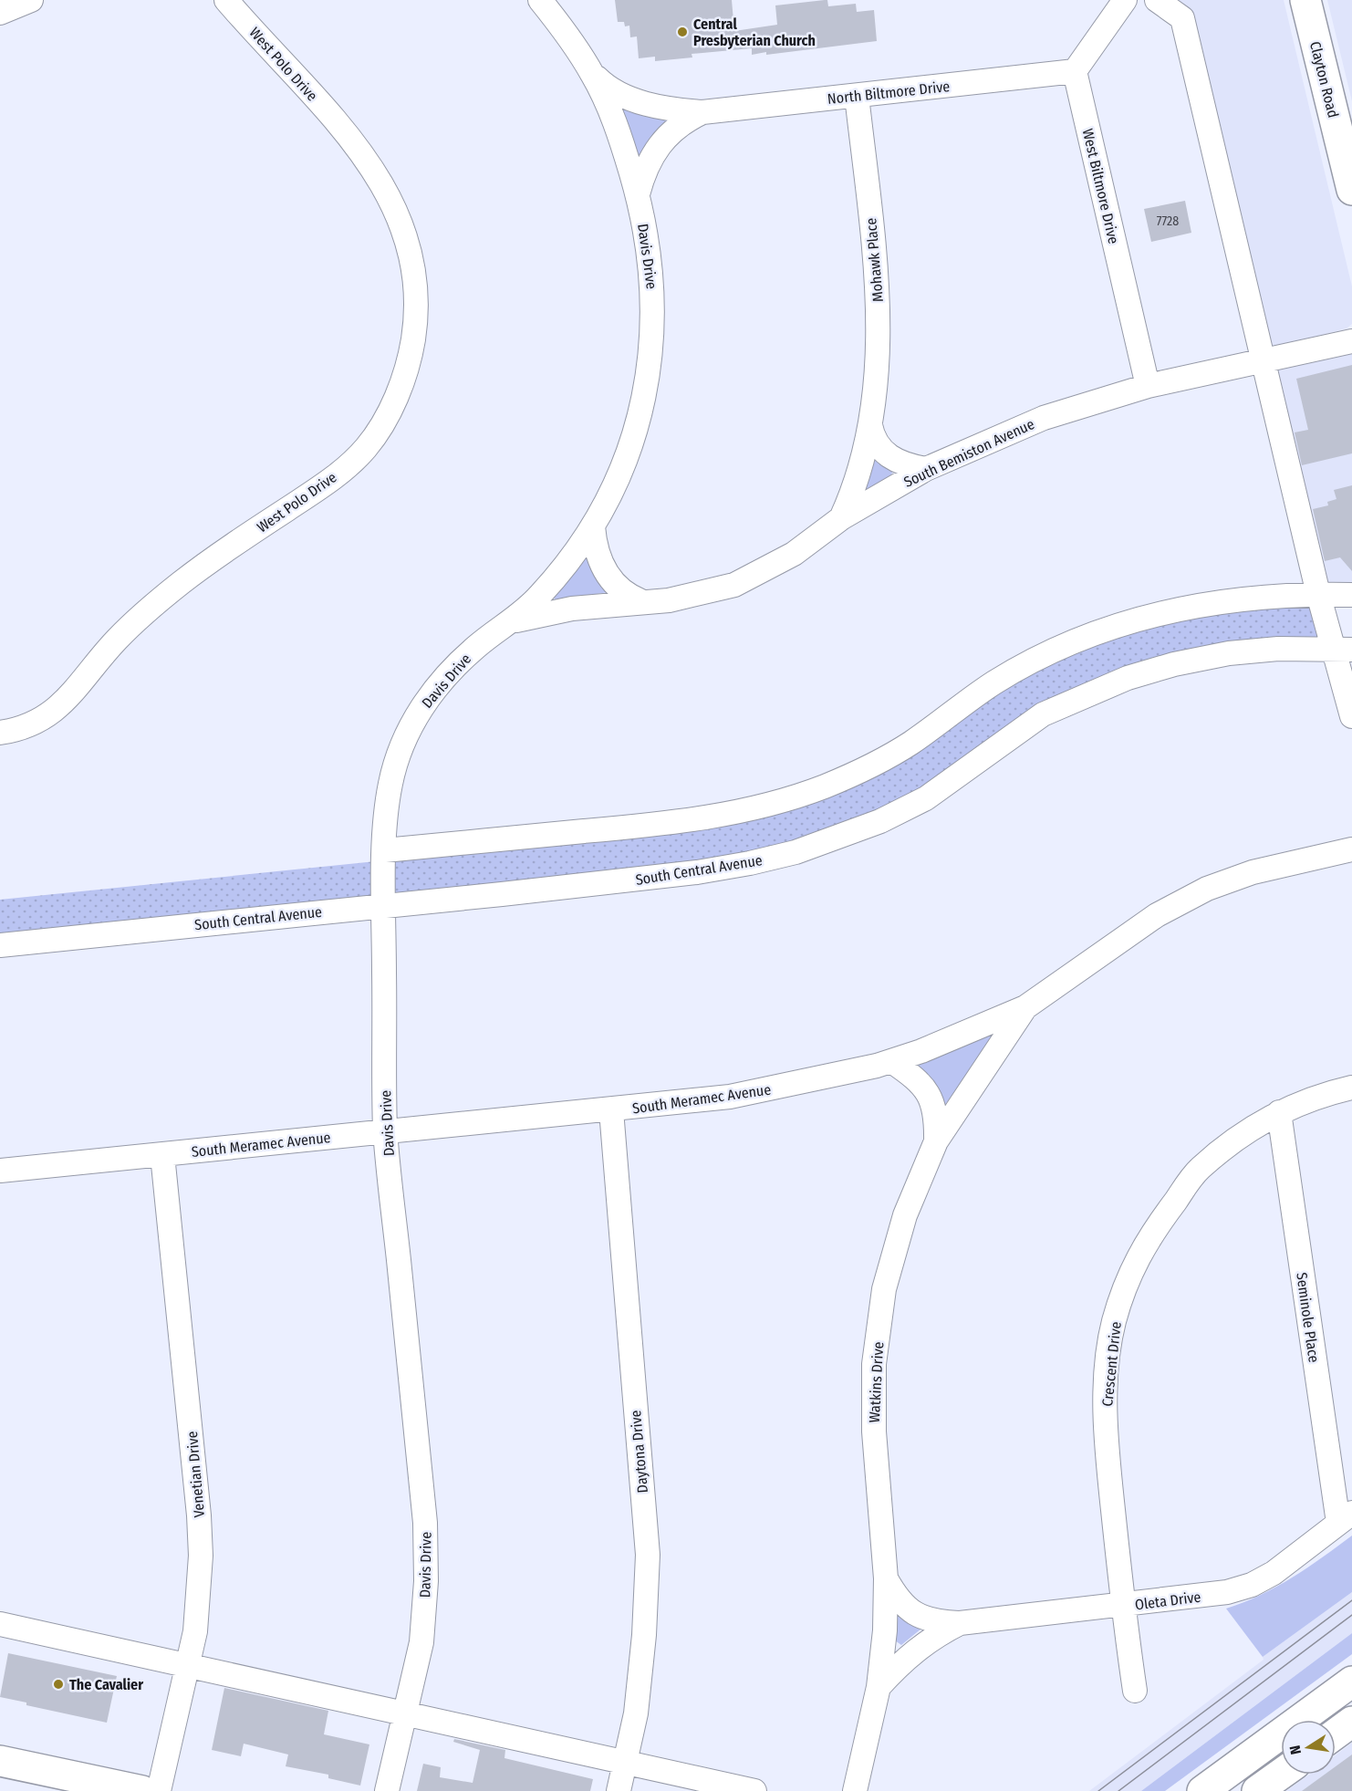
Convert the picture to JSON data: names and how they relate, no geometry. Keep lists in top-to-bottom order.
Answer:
{
  "streets": {
    "main road": ["Clayton Road"],
    "street": [
      "West Polo Drive",
      "North Biltmore Drive",
      "West Biltmore Drive",
      "Davis Drive",
      "Mohawk Place",
      "South Bemiston Avenue",
      "South Central Avenue",
      "South Meramec Avenue",
      "Seminole Place",
      "Crescent Drive",
      "Watkins Drive",
      "Daytona Drive",
      "Venetian Drive",
      "Oleta Drive"
    ]
  },
  "crossings": [
    ["North Biltmore Drive", "West Biltmore Drive"],
    ["North Biltmore Drive", "Davis Drive"],
    ["North Biltmore Drive", "Mohawk Place"],
    ["West Biltmore Drive", "South Bemiston Avenue"],
    ["Davis Drive", "South Bemiston Avenue"],
    ["Davis Drive", "South Central Avenue"],
    ["Davis Drive", "South Meramec Avenue"],
    ["Mohawk Place", "South Bemiston Avenue"],
    ["South Meramec Avenue", "Watkins Drive"],
    ["South Meramec Avenue", "Daytona Drive"],
    ["South Meramec Avenue", "Venetian Drive"],
    ["Seminole Place", "Crescent Drive"],
    ["Seminole Place", "Oleta Drive"],
    ["Crescent Drive", "Oleta Drive"],
    ["Watkins Drive", "Oleta Drive"]
  ],
  "places": ["Central Presbyterian Church", "The Cavalier"],
  "house_numbers": ["7728"],
  "north": "left"
}
